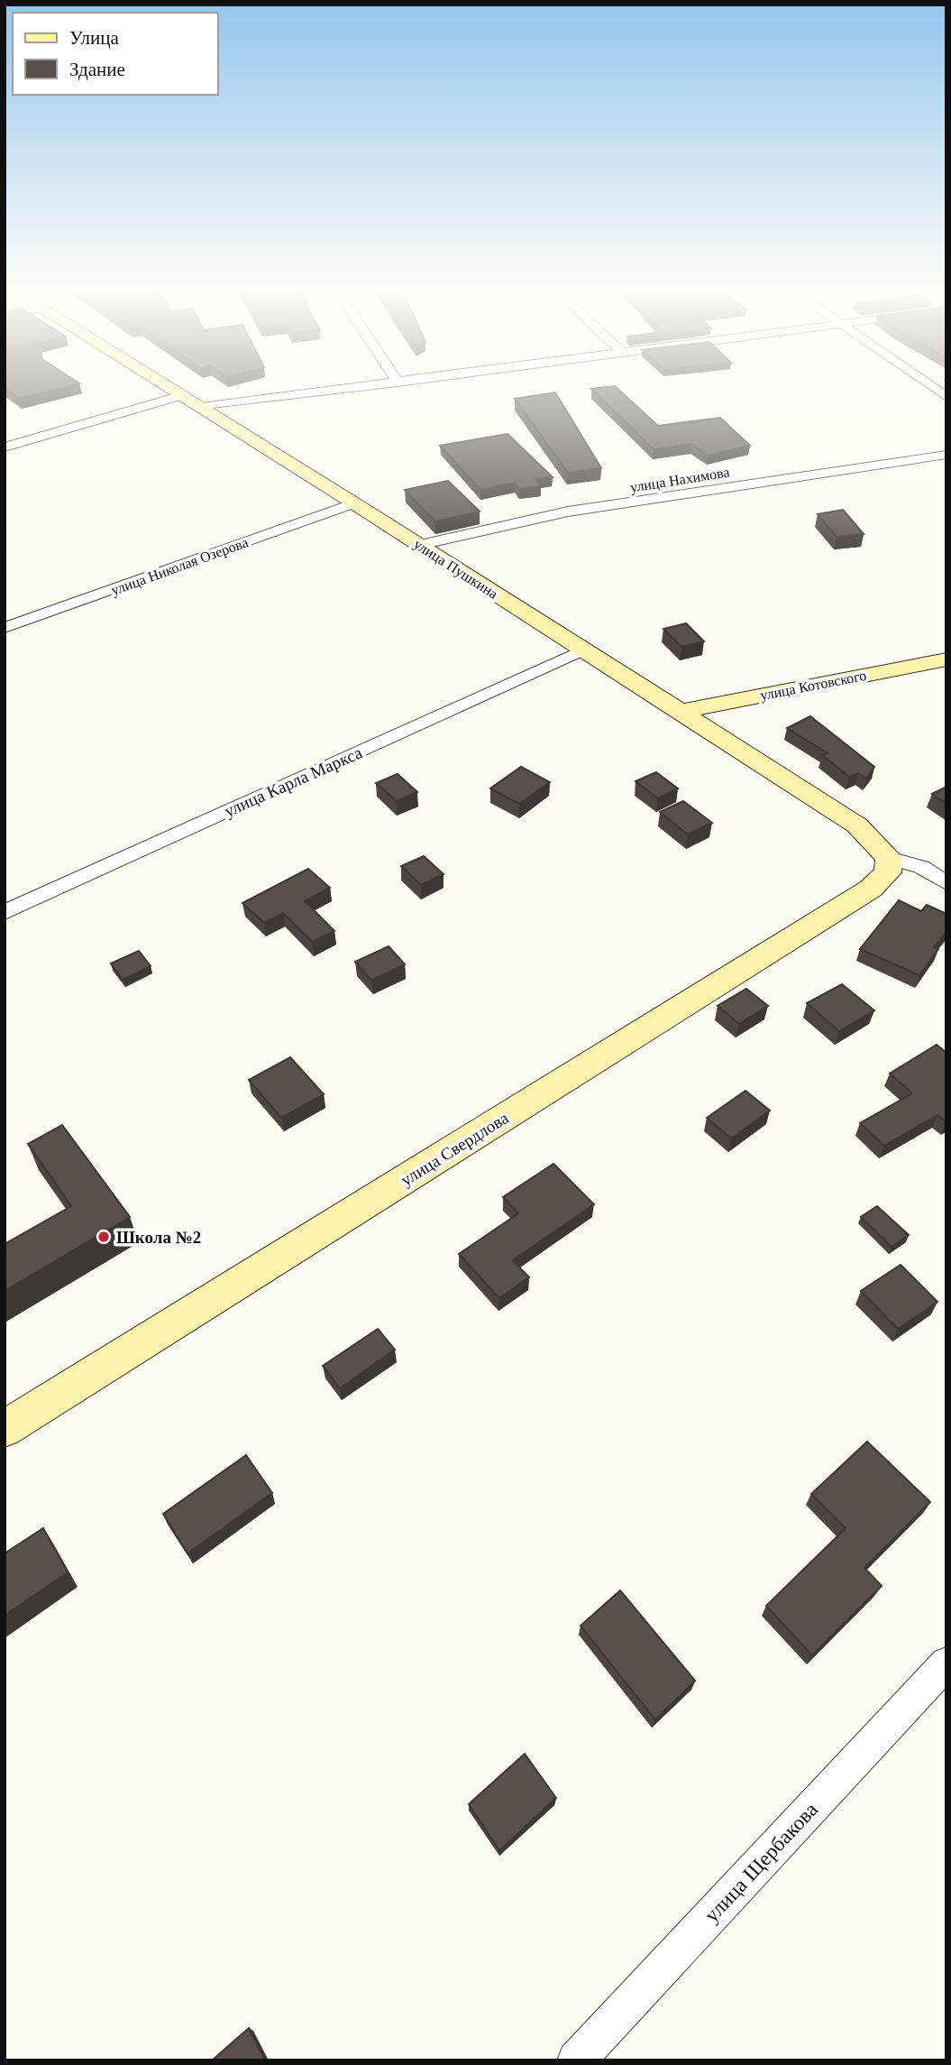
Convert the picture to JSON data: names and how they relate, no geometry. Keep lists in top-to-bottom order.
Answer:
{
  "streets": {
    "main road": ["улица Пушкина", "улица Котовского", "улица Свердлова"],
    "street": [
      "улица Нахимова",
      "улица Николая Озерова",
      "улица Карла Маркса",
      "улица Щербакова"
    ]
  },
  "crossings": [
    ["улица Нахимова", "улица Пушкина"],
    ["улица Николая Озерова", "улица Пушкина"],
    ["улица Пушкина", "улица Котовского"],
    ["улица Пушкина", "улица Карла Маркса"],
    ["улица Пушкина", "улица Свердлова"]
  ],
  "places": ["Школа №2"],
  "legend": ["Улица", "Здание"]
}
